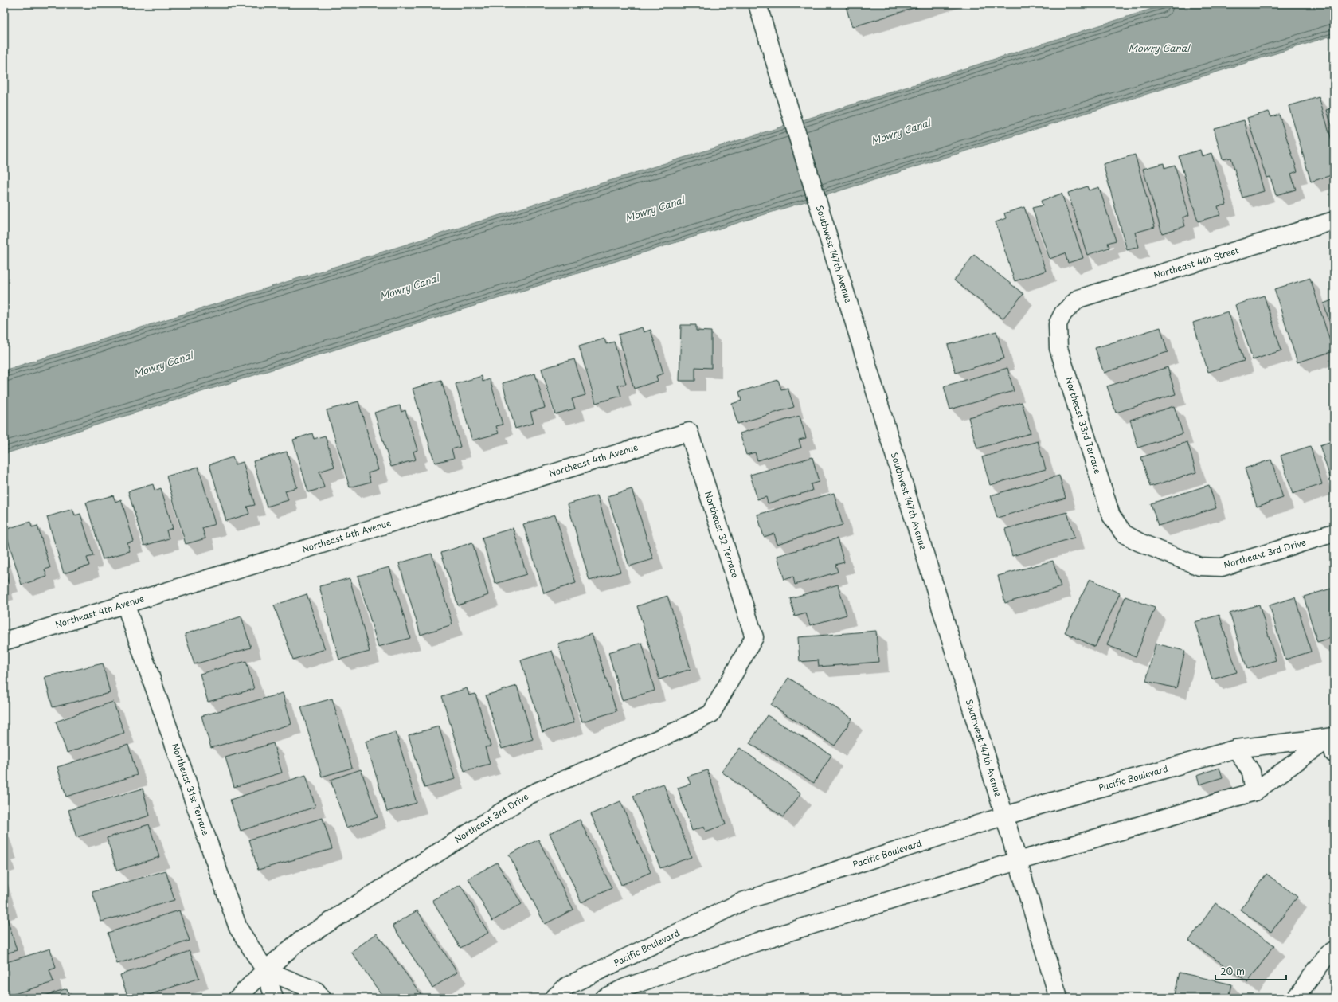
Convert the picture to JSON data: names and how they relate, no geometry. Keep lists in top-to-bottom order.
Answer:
{
  "streets": {
    "street": [
      "Southwest 147th Avenue",
      "Northeast 4th Street",
      "Northeast 33rd Terrace",
      "Northeast 4th Avenue",
      "Northeast 32 Terrace",
      "Northeast 3rd Drive",
      "Pacific Boulevard",
      "Northeast 31st Terrace"
    ]
  },
  "crossings": [
    ["Southwest 147th Avenue", "Pacific Boulevard"],
    ["Northeast 4th Street", "Northeast 33rd Terrace"],
    ["Northeast 33rd Terrace", "Northeast 3rd Drive"],
    ["Northeast 4th Avenue", "Northeast 32 Terrace"],
    ["Northeast 4th Avenue", "Northeast 31st Terrace"],
    ["Northeast 32 Terrace", "Northeast 3rd Drive"],
    ["Northeast 3rd Drive", "Northeast 31st Terrace"]
  ],
  "water": ["Mowry Canal"],
  "scale_bar": "20 m"
}
